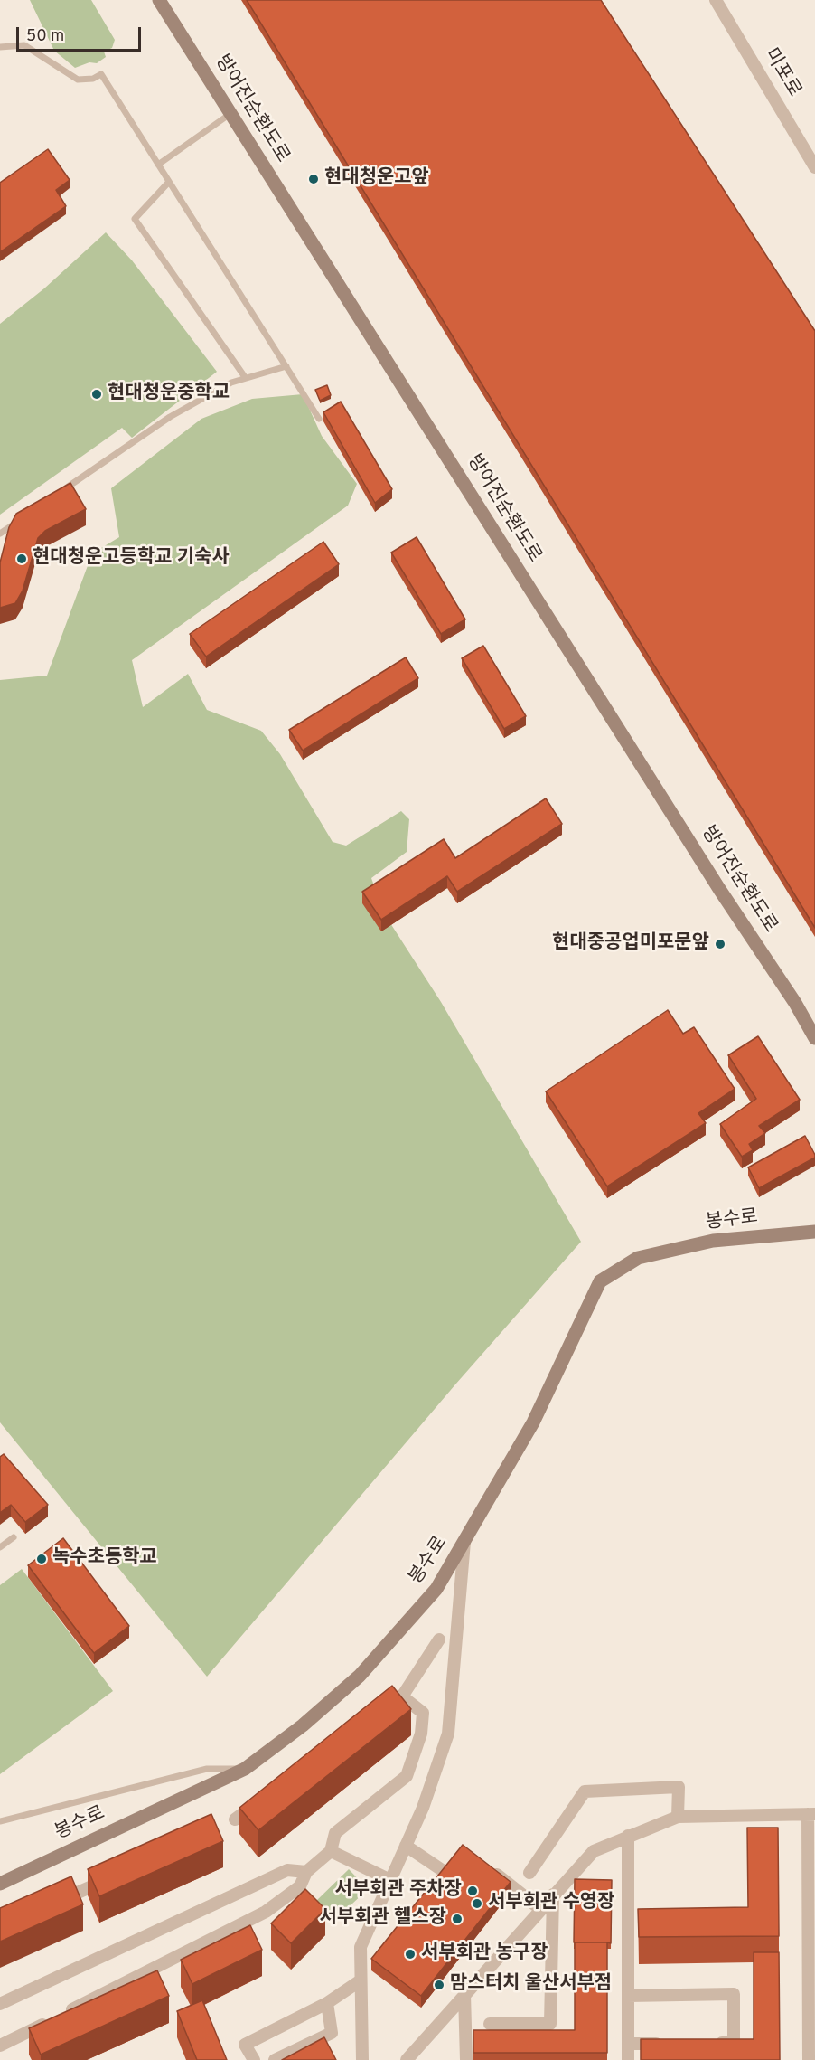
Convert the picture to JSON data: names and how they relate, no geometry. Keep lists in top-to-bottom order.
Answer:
{
  "streets": {
    "main road": ["방어진순환도로", "봉수로"],
    "street": ["미포로"]
  },
  "places": [
    "현대청운고앞",
    "현대청운중학교",
    "현대청운고등학교 기숙사",
    "현대중공업미포문앞",
    "녹수초등학교",
    "서부회관 주차장",
    "서부회관 수영장",
    "서부회관 헬스장",
    "서부회관 농구장",
    "맘스터치 울산서부점"
  ],
  "scale_bar": "50 m"
}
